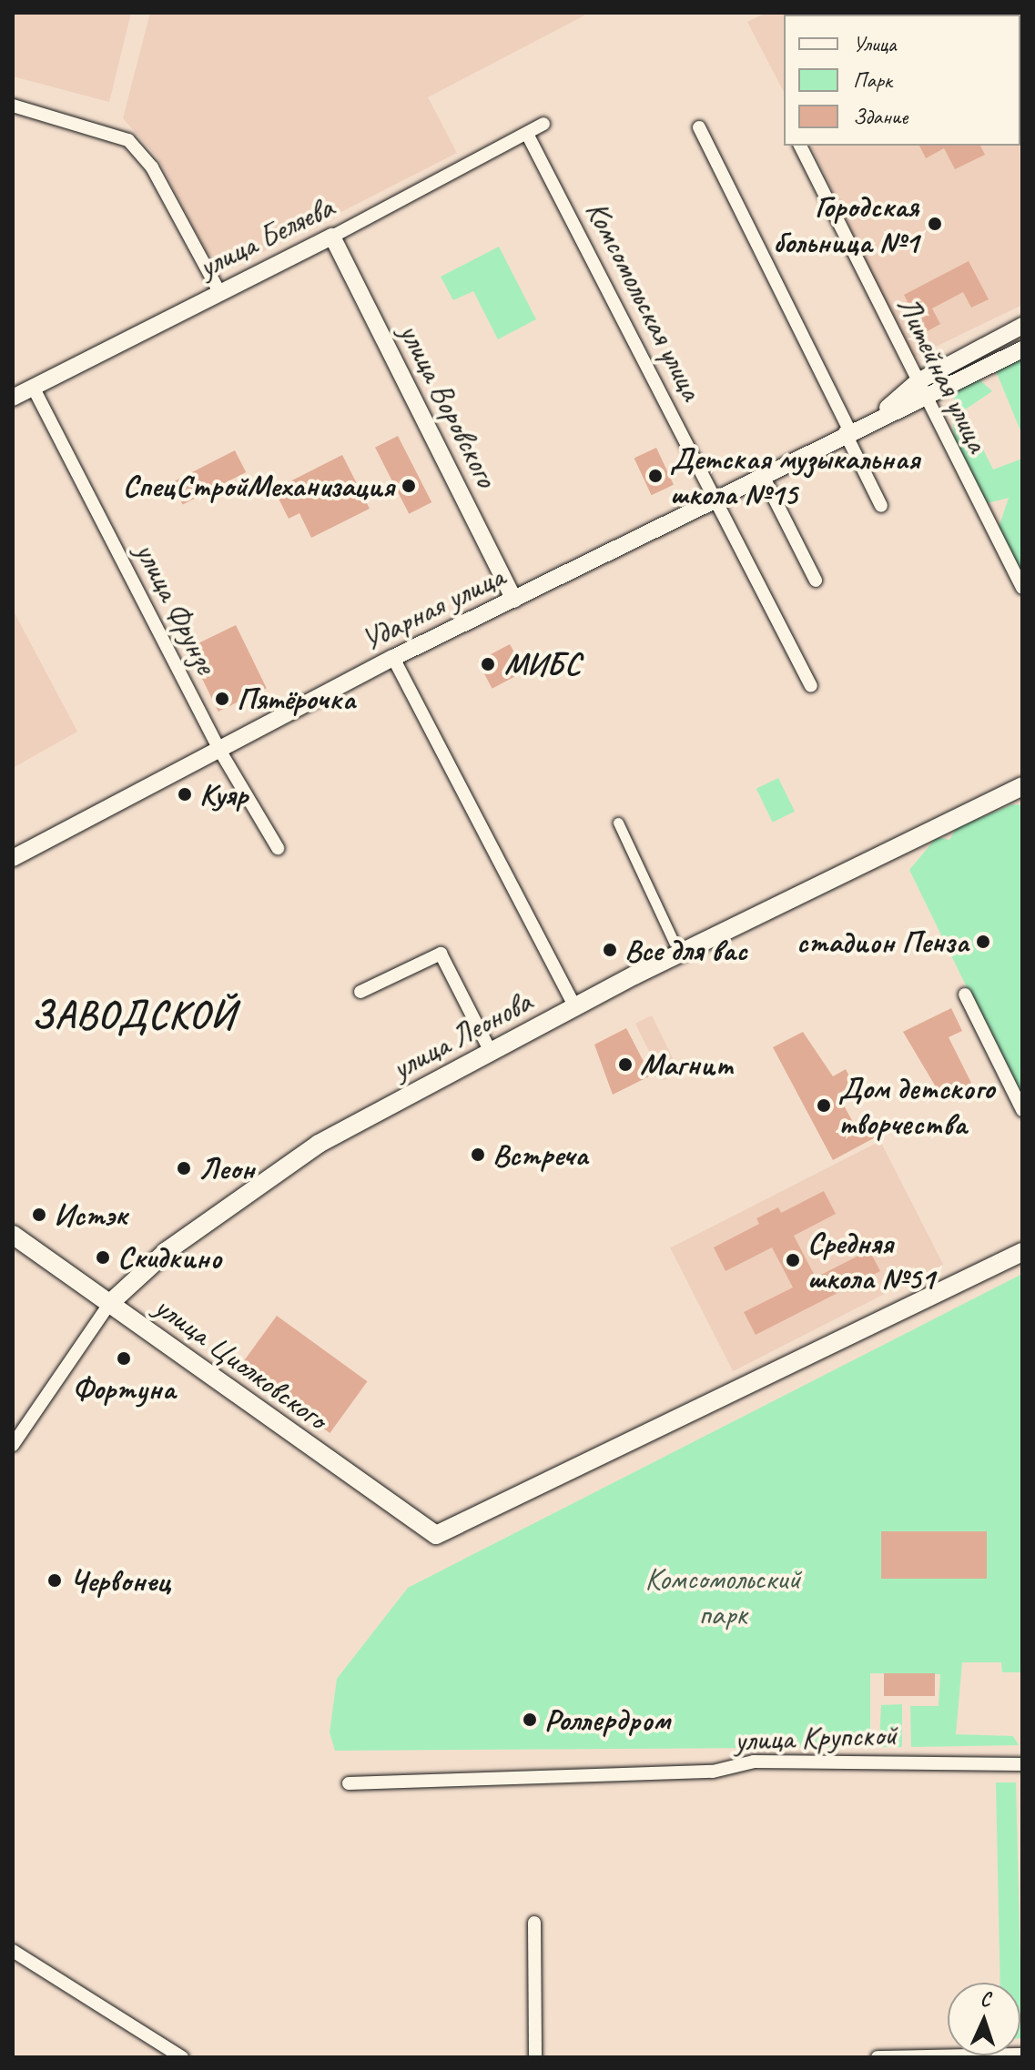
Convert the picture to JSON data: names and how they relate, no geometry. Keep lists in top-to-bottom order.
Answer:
{
  "streets": {
    "main road": ["улица Леонова", "улица Циолковского"],
    "street": [
      "улица Беляева",
      "Комсомольская улица",
      "Литейная улица",
      "улица Воровского",
      "улица Фрунзе",
      "Ударная улица",
      "улица Крупской"
    ]
  },
  "crossings": [
    ["улица Беляева", "Комсомольская улица"],
    ["улица Беляева", "улица Воровского"],
    ["улица Беляева", "улица Фрунзе"],
    ["Комсомольская улица", "Ударная улица"],
    ["Литейная улица", "Ударная улица"],
    ["улица Воровского", "Ударная улица"],
    ["улица Фрунзе", "Ударная улица"],
    ["улица Леонова", "улица Циолковского"]
  ],
  "districts": ["ЗАВОДСКОЙ"],
  "parks": ["Комсомольский парк"],
  "places": [
    "Городская больница №1",
    "Детская музыкальная школа №15",
    "СпецСтройМеханизация",
    "МИБС",
    "Пятёрочка",
    "Куяр",
    "стадион Пенза",
    "Все для вас",
    "Магнит",
    "Дом детского творчества",
    "Встреча",
    "Леон",
    "Истэк",
    "Скидкино",
    "Средняя школа №51",
    "Фортуна",
    "Червонец",
    "Роллердром"
  ],
  "legend": ["Улица", "Парк", "Здание"],
  "north": "top"
}
